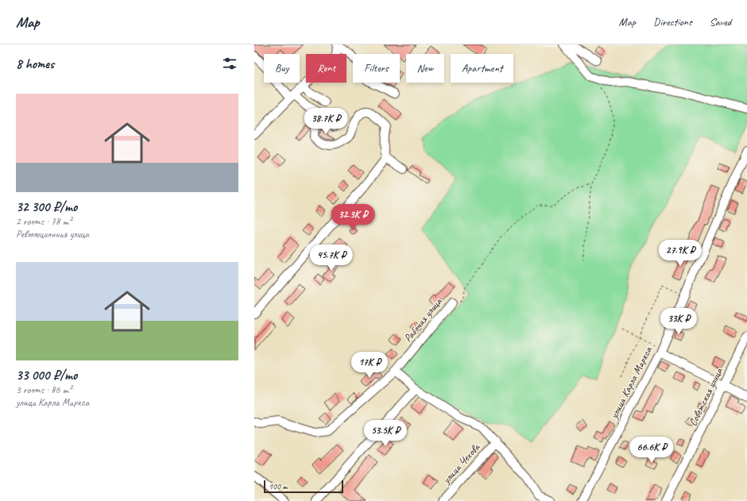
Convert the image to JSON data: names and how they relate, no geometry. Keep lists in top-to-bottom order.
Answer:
{
  "streets": {
    "street": [
      "Рабочая улица",
      "улица Карла Маркса",
      "Советская улица",
      "улица Чехова"
    ]
  },
  "scale_bar": "100 m",
  "page": {
    "header": "Map",
    "nav": ["Map", "Directions", "Saved"],
    "heading": "8 homes",
    "chip": [
      "Buy",
      "Rent",
      "Filters",
      "New",
      "Apartment"
    ],
    "list": [
      {
        "name": "32 300 ₽/mo",
        "note": "2 rooms · 78 m² · Революционная улица"
      },
      {
        "name": "33 000 ₽/mo",
        "note": "3 rooms · 86 m² · улица Карла Маркса"
      }
    ],
    "price": [
      "38.7K ₽",
      "32.3K ₽",
      "27.9K ₽",
      "45.7K ₽",
      "33K ₽",
      "17K ₽",
      "53.5K ₽",
      "66.6K ₽"
    ],
    "scale": "100 m"
  }
}
